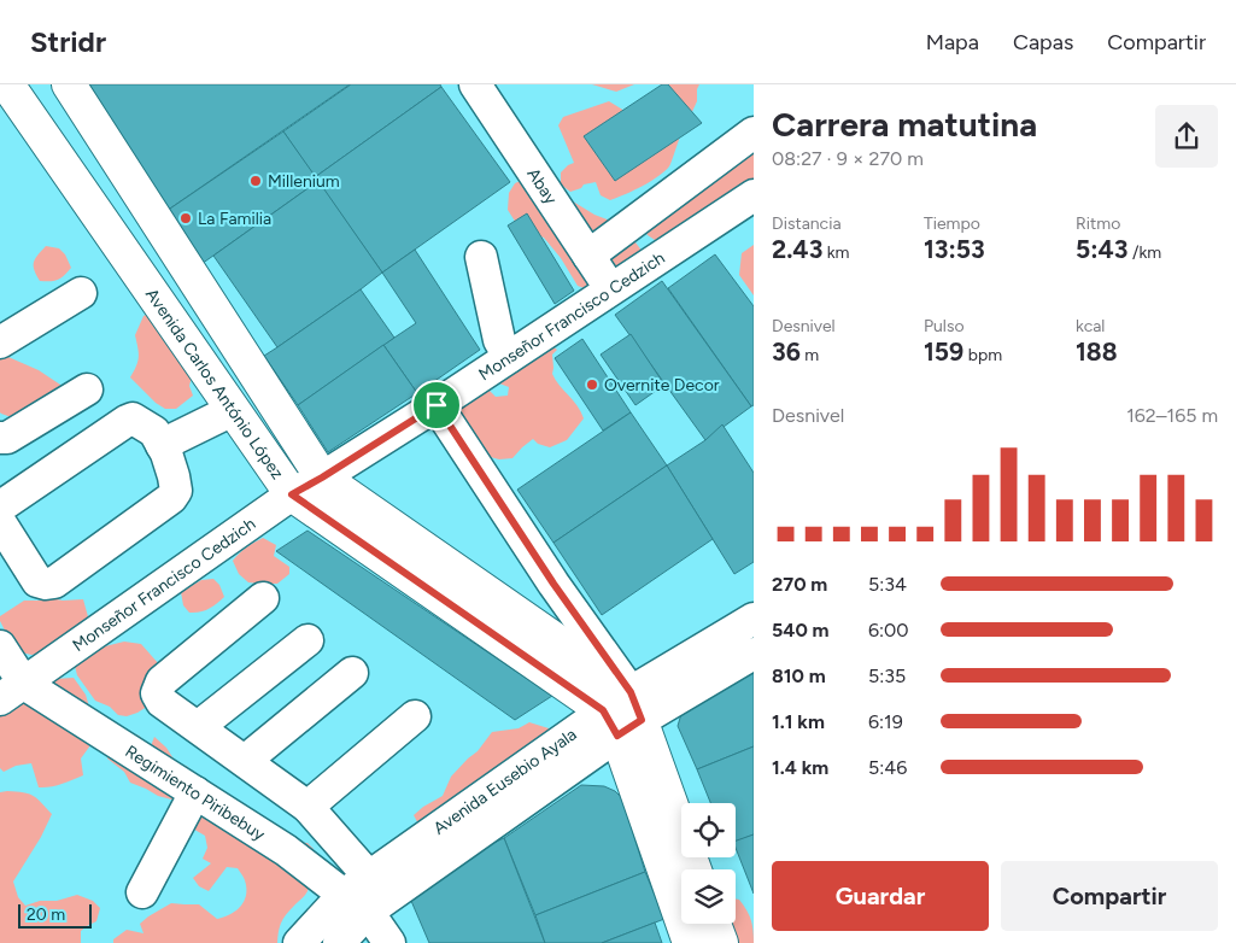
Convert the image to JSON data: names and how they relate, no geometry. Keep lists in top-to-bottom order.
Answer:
{
  "streets": {
    "main road": ["Avenida Carlos António López"],
    "street": [
      "Abay",
      "Monseñor Francisco Cedzich",
      "Avenida Eusebio Ayala",
      "Regimiento Piribebuy"
    ]
  },
  "crossings": [
    ["Abay", "Monseñor Francisco Cedzich"],
    ["Monseñor Francisco Cedzich", "Avenida Carlos António López"],
    ["Monseñor Francisco Cedzich", "Regimiento Piribebuy"],
    ["Avenida Carlos António López", "Avenida Eusebio Ayala"],
    ["Avenida Eusebio Ayala", "Regimiento Piribebuy"]
  ],
  "places": ["Millenium", "La Familia", "Overnite Decor"],
  "scale_bar": "20 m",
  "page": {
    "header": "Stridr",
    "nav": ["Mapa", "Capas", "Compartir"],
    "heading": ["Carrera matutina", "08:27 · 9 × 270 m"],
    "stats": [
      ["Distancia", "2.43 km"],
      ["Tiempo", "13:53"],
      ["Ritmo", "5:43 /km"],
      ["Desnivel", "36 m"],
      ["Pulso", "159 bpm"],
      ["kcal", "188"]
    ],
    "chart": ["Desnivel", "162–165 m"],
    "list": [
      {
        "name": "270 m",
        "note": "5:34"
      },
      {
        "name": "540 m",
        "note": "6:00"
      },
      {
        "name": "810 m",
        "note": "5:35"
      },
      {
        "name": "1.1 km",
        "note": "6:19"
      },
      {
        "name": "1.4 km",
        "note": "5:46"
      }
    ],
    "buttons": ["Guardar", "Compartir"],
    "scale": "20 m"
  }
}
